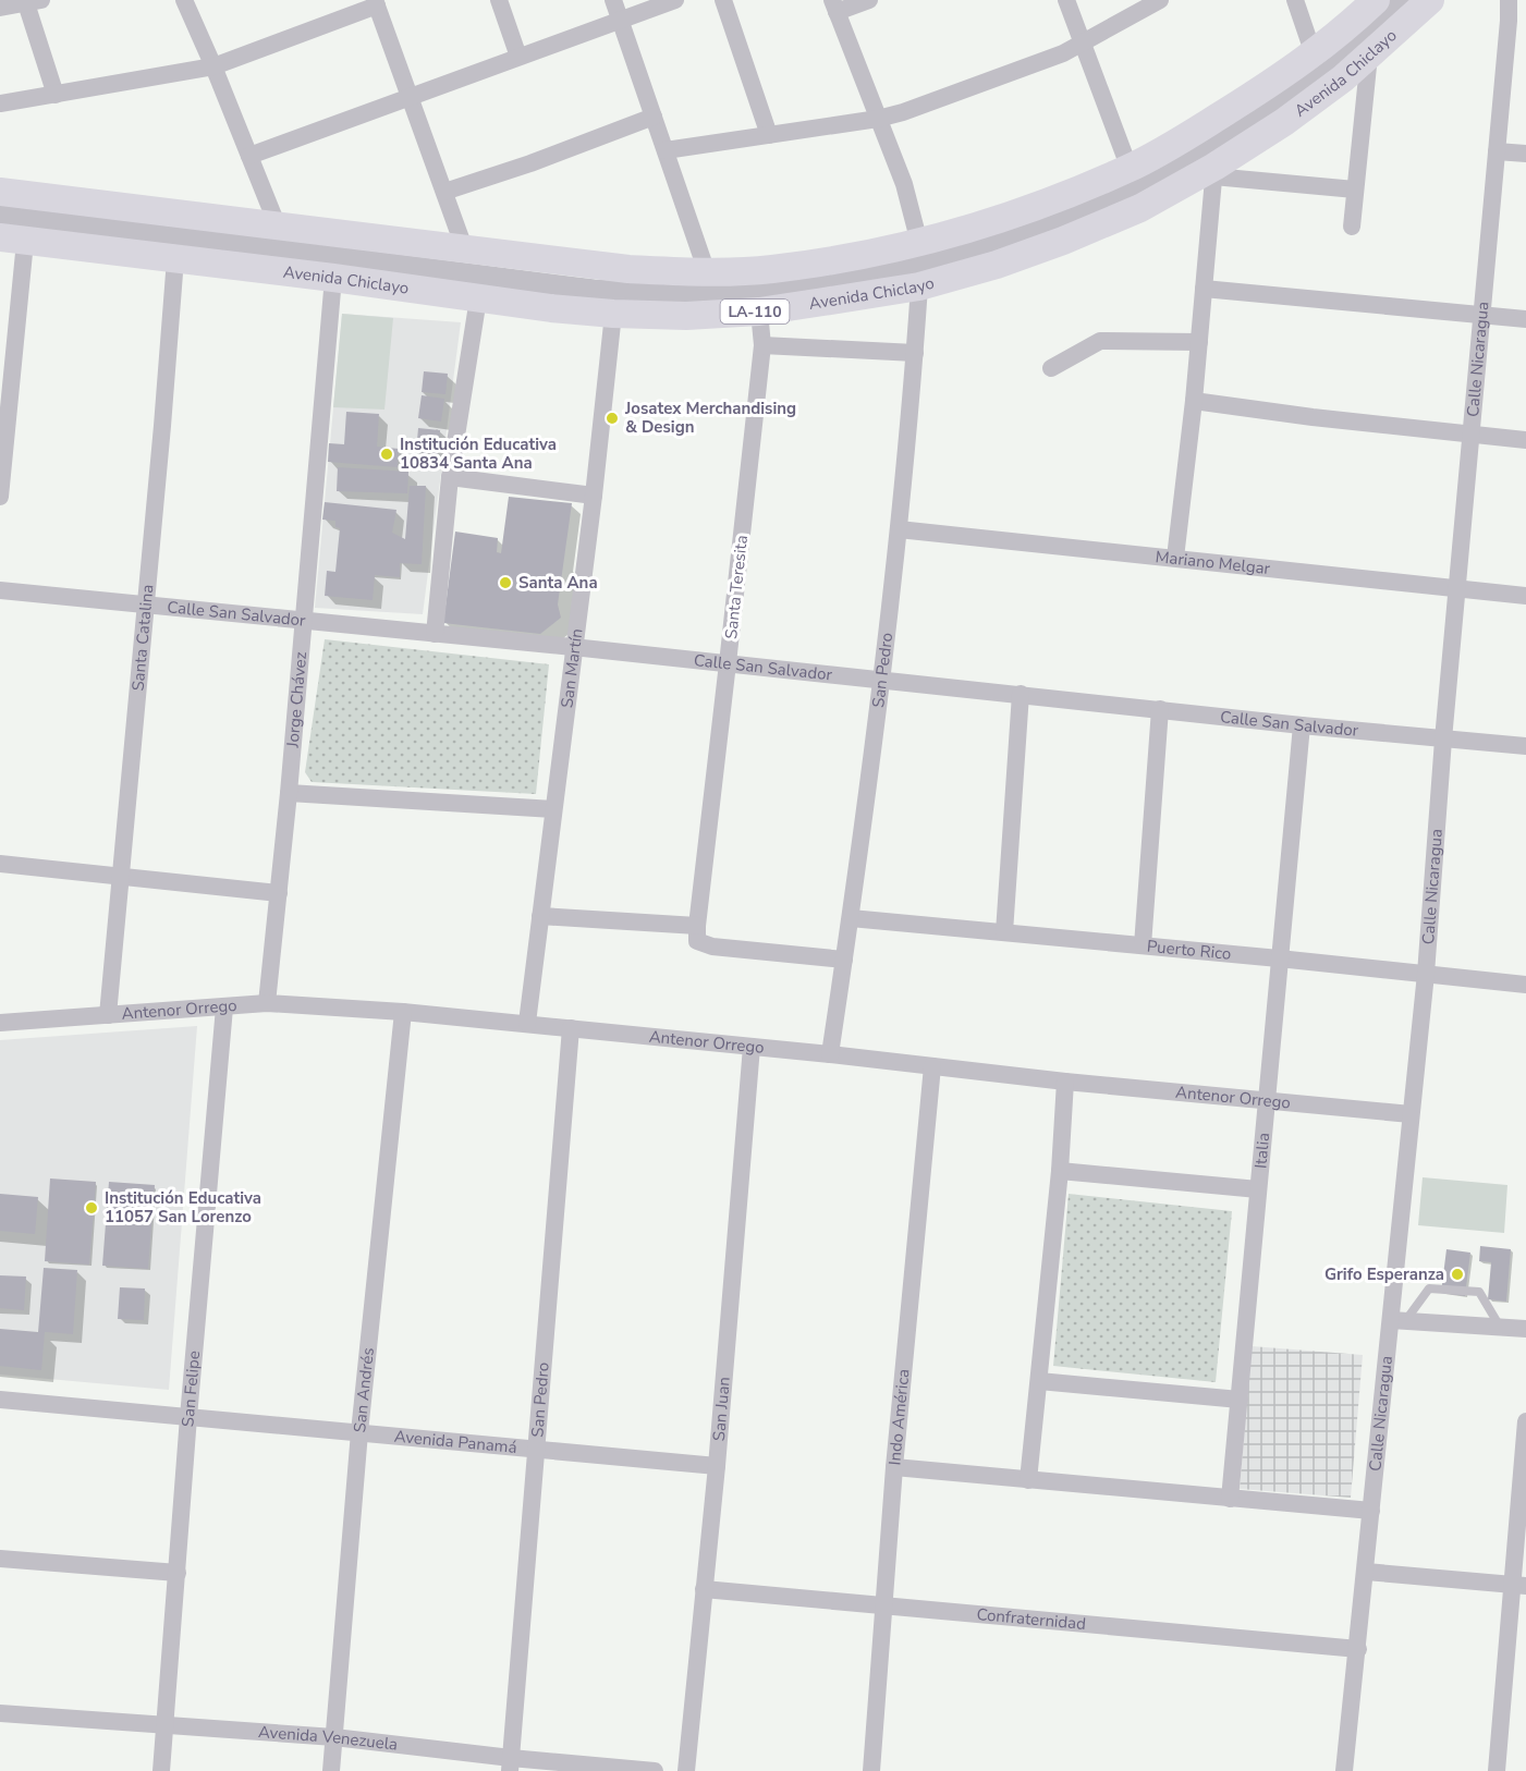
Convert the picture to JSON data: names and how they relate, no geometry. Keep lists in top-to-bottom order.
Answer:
{
  "streets": {
    "main road": ["Avenida Chiclayo", "LA-110"],
    "street": [
      "Calle Nicaragua",
      "Mariano Melgar",
      "Santa Teresita",
      "Calle San Salvador",
      "Santa Catalina",
      "San Martín",
      "San Pedro",
      "Jorge Chávez",
      "Puerto Rico",
      "Antenor Orrego",
      "Italia",
      "San Felipe",
      "San Andrés",
      "San Juan",
      "Indo América",
      "Avenida Panamá",
      "Confraternidad",
      "Avenida Venezuela"
    ]
  },
  "crossings": [
    ["Avenida Chiclayo", "Santa Teresita"],
    ["Avenida Chiclayo", "Santa Catalina"],
    ["Avenida Chiclayo", "San Martín"],
    ["Avenida Chiclayo", "San Pedro"],
    ["Avenida Chiclayo", "Jorge Chávez"],
    ["Calle Nicaragua", "Mariano Melgar"],
    ["Calle Nicaragua", "Calle San Salvador"],
    ["Calle Nicaragua", "Puerto Rico"],
    ["Calle Nicaragua", "Antenor Orrego"],
    ["Calle Nicaragua", "Confraternidad"],
    ["Mariano Melgar", "San Pedro"],
    ["Santa Teresita", "Calle San Salvador"],
    ["Calle San Salvador", "Santa Catalina"],
    ["Calle San Salvador", "San Martín"],
    ["Calle San Salvador", "San Pedro"],
    ["Calle San Salvador", "Jorge Chávez"],
    ["Calle San Salvador", "Italia"],
    ["Santa Catalina", "Antenor Orrego"],
    ["San Martín", "Antenor Orrego"],
    ["San Pedro", "Puerto Rico"],
    ["San Pedro", "Antenor Orrego"],
    ["San Pedro", "Avenida Panamá"],
    ["San Pedro", "Avenida Venezuela"],
    ["Jorge Chávez", "Antenor Orrego"],
    ["Puerto Rico", "Italia"],
    ["Antenor Orrego", "Italia"],
    ["Antenor Orrego", "San Felipe"],
    ["Antenor Orrego", "San Andrés"],
    ["Antenor Orrego", "San Juan"],
    ["Antenor Orrego", "Indo América"],
    ["San Felipe", "Avenida Panamá"],
    ["San Felipe", "Avenida Venezuela"],
    ["San Andrés", "Avenida Panamá"],
    ["San Andrés", "Avenida Venezuela"],
    ["San Juan", "Avenida Panamá"],
    ["San Juan", "Confraternidad"],
    ["Indo América", "Confraternidad"]
  ],
  "places": [
    "Josatex Merchandising & Design",
    "Institución Educativa 10834 Santa Ana",
    "Santa Ana",
    "Institución Educativa 11057 San Lorenzo",
    "Grifo Esperanza"
  ]
}
